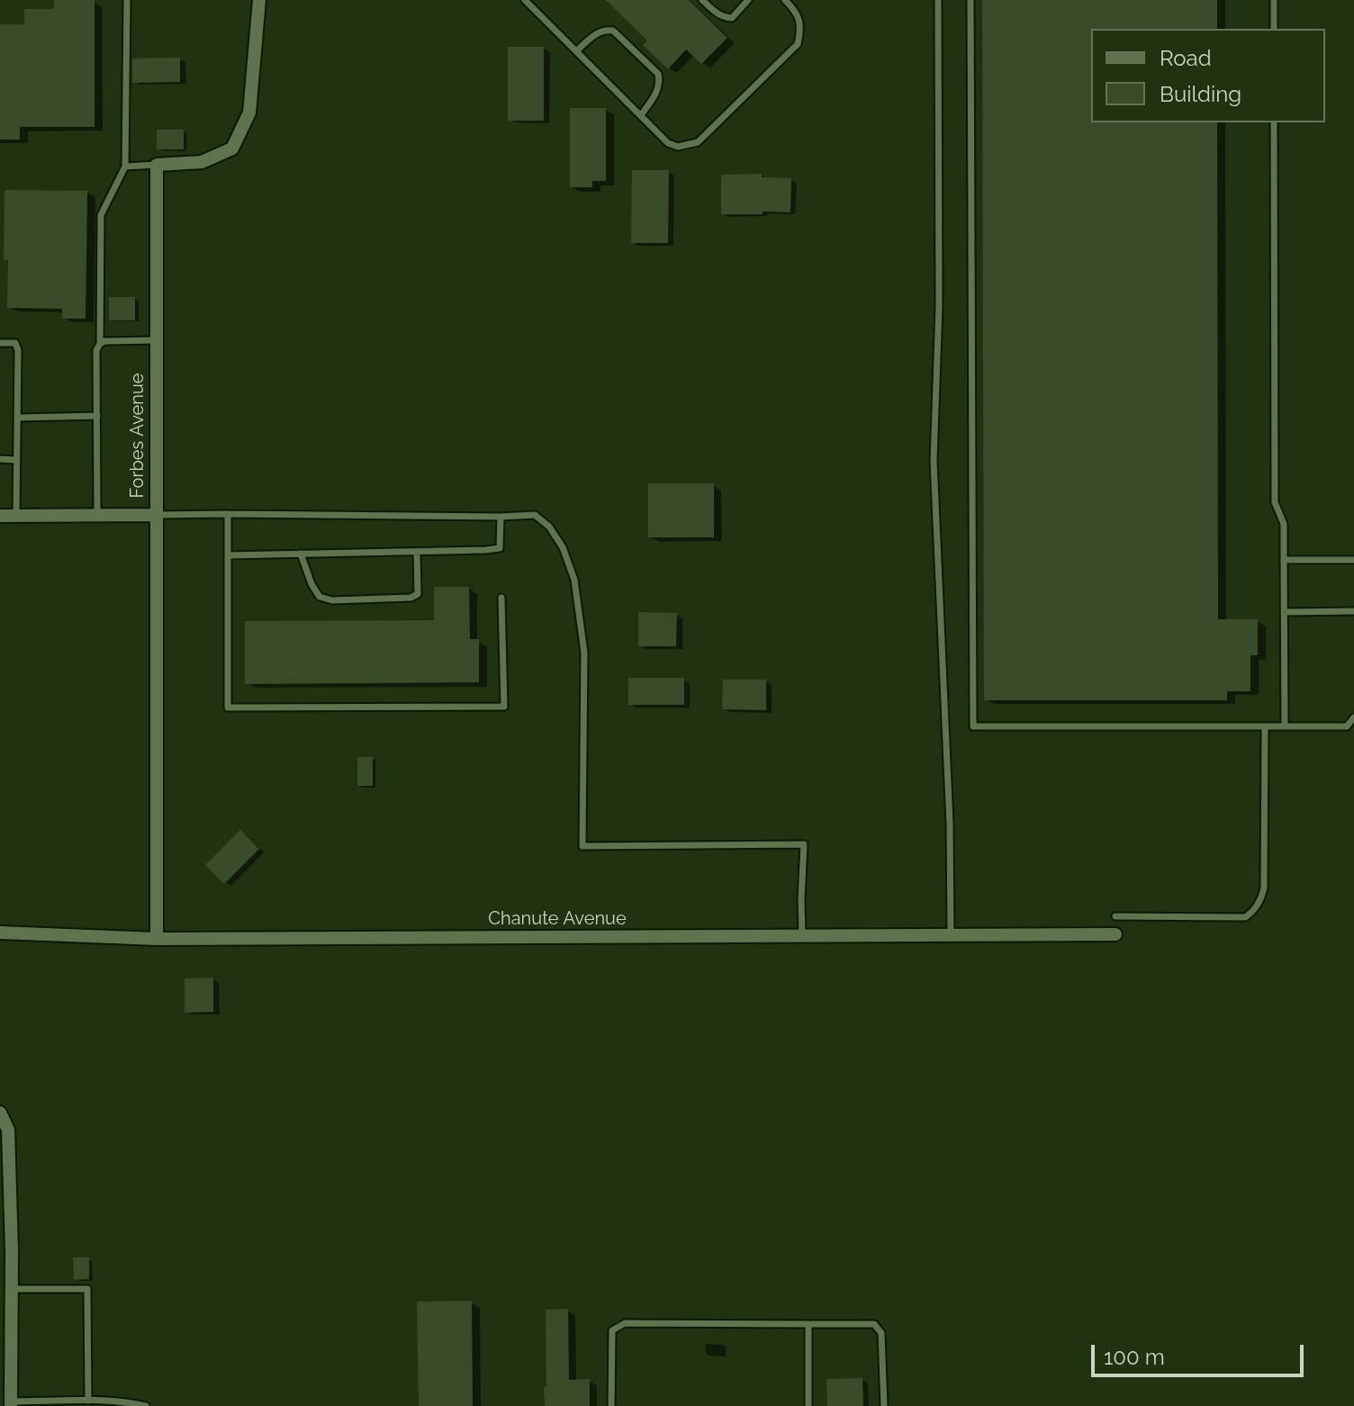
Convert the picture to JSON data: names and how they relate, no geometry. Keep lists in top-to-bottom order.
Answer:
{
  "streets": {
    "street": ["Forbes Avenue", "Chanute Avenue"]
  },
  "crossings": [
    ["Forbes Avenue", "Chanute Avenue"]
  ],
  "legend": ["Road", "Building"],
  "scale_bar": "100 m"
}
